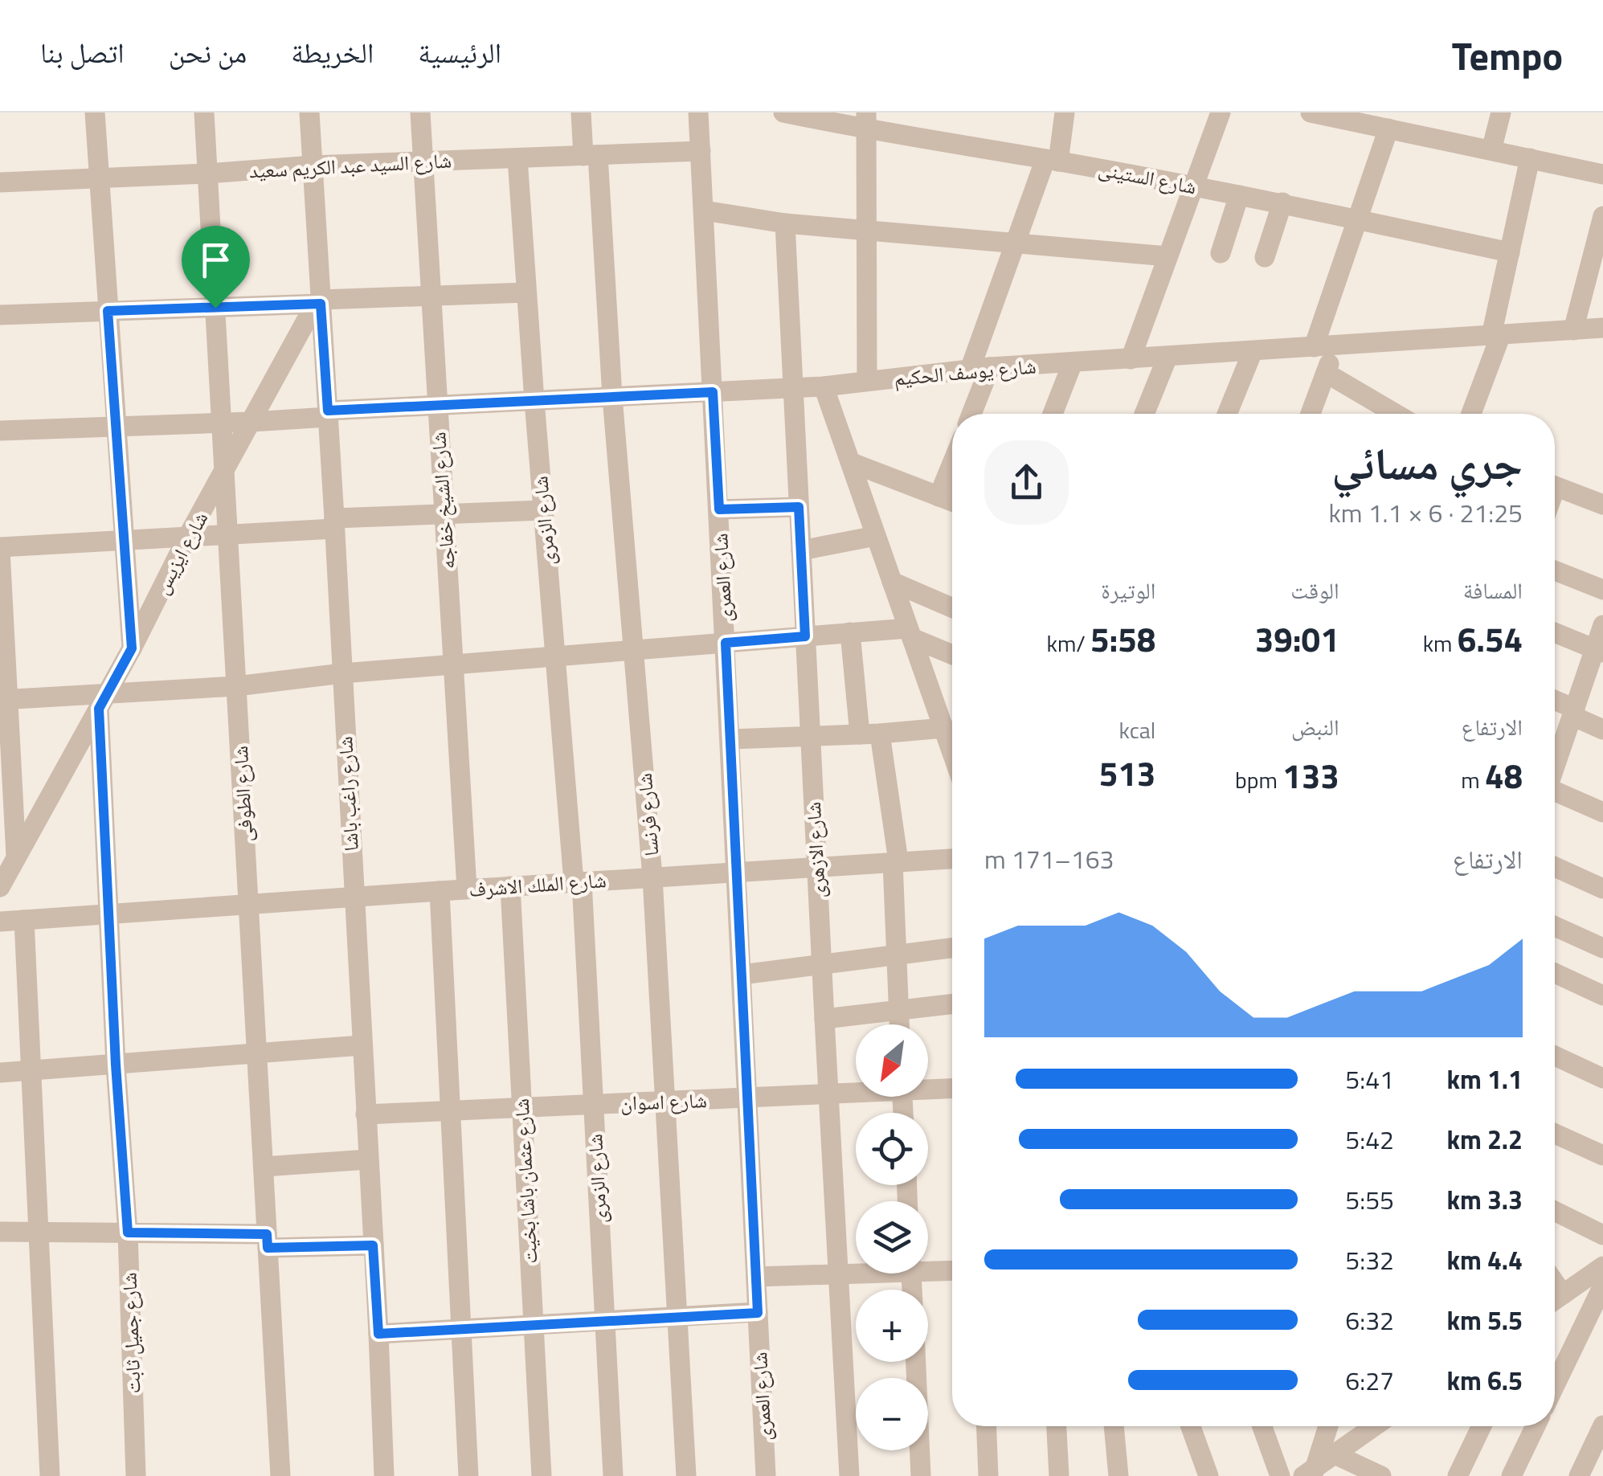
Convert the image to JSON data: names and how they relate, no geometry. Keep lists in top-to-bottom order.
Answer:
{
  "streets": {
    "street": [
      "شارع السيد عبد الكريم سعيد",
      "شارع الستينى",
      "شارع يوسف الحكيم",
      "شارع الشيخ خفاجه",
      "شارع الزمرى",
      "شارع ايزيس",
      "شارع العمرى",
      "شارع الطوفى",
      "شارع راغب باشا",
      "شارع فرنسا",
      "شارع الازهرى",
      "شارع الملك الاشرف",
      "شارع اسوان",
      "شارع عثمان باشا بخيت",
      "شارع جميل ثابت"
    ]
  },
  "crossings": [
    ["شارع السيد عبد الكريم سعيد", "شارع الشيخ خفاجه"],
    ["شارع السيد عبد الكريم سعيد", "شارع الزمرى"],
    ["شارع السيد عبد الكريم سعيد", "شارع العمرى"],
    ["شارع السيد عبد الكريم سعيد", "شارع الطوفى"],
    ["شارع السيد عبد الكريم سعيد", "شارع راغب باشا"],
    ["شارع السيد عبد الكريم سعيد", "شارع فرنسا"],
    ["شارع يوسف الحكيم", "شارع الشيخ خفاجه"],
    ["شارع يوسف الحكيم", "شارع الزمرى"],
    ["شارع يوسف الحكيم", "شارع ايزيس"],
    ["شارع يوسف الحكيم", "شارع العمرى"],
    ["شارع يوسف الحكيم", "شارع الطوفى"],
    ["شارع يوسف الحكيم", "شارع راغب باشا"],
    ["شارع يوسف الحكيم", "شارع فرنسا"],
    ["شارع يوسف الحكيم", "شارع الازهرى"],
    ["شارع الشيخ خفاجه", "شارع الملك الاشرف"],
    ["شارع الزمرى", "شارع الملك الاشرف"],
    ["شارع الزمرى", "شارع اسوان"],
    ["شارع ايزيس", "شارع الطوفى"],
    ["شارع ايزيس", "شارع راغب باشا"],
    ["شارع ايزيس", "شارع جميل ثابت"],
    ["شارع العمرى", "شارع الملك الاشرف"],
    ["شارع العمرى", "شارع اسوان"],
    ["شارع الطوفى", "شارع الملك الاشرف"],
    ["شارع راغب باشا", "شارع الملك الاشرف"],
    ["شارع راغب باشا", "شارع اسوان"],
    ["شارع فرنسا", "شارع الملك الاشرف"],
    ["شارع فرنسا", "شارع اسوان"],
    ["شارع الازهرى", "شارع الملك الاشرف"],
    ["شارع الازهرى", "شارع اسوان"],
    ["شارع الملك الاشرف", "شارع عثمان باشا بخيت"],
    ["شارع الملك الاشرف", "شارع جميل ثابت"],
    ["شارع اسوان", "شارع عثمان باشا بخيت"]
  ],
  "north": "bottom left",
  "page": {
    "header": "Tempo",
    "nav": [
      "الرئيسية",
      "الخريطة",
      "من نحن",
      "اتصل بنا"
    ],
    "heading": ["جري مسائي", "21:25 · 6 × 1.1 km"],
    "stats": [
      ["المسافة", "6.54 km"],
      ["الوقت", "39:01"],
      ["الوتيرة", "5:58 /km"],
      ["الارتفاع", "48 m"],
      ["النبض", "133 bpm"],
      ["kcal", "513"]
    ],
    "chart": ["الارتفاع", "163–171 m"],
    "map_buttons": ["+", "−"],
    "list": [
      {
        "name": "1.1 km",
        "note": "5:41"
      },
      {
        "name": "2.2 km",
        "note": "5:42"
      },
      {
        "name": "3.3 km",
        "note": "5:55"
      },
      {
        "name": "4.4 km",
        "note": "5:32"
      },
      {
        "name": "5.5 km",
        "note": "6:32"
      },
      {
        "name": "6.5 km",
        "note": "6:27"
      }
    ]
  }
}
